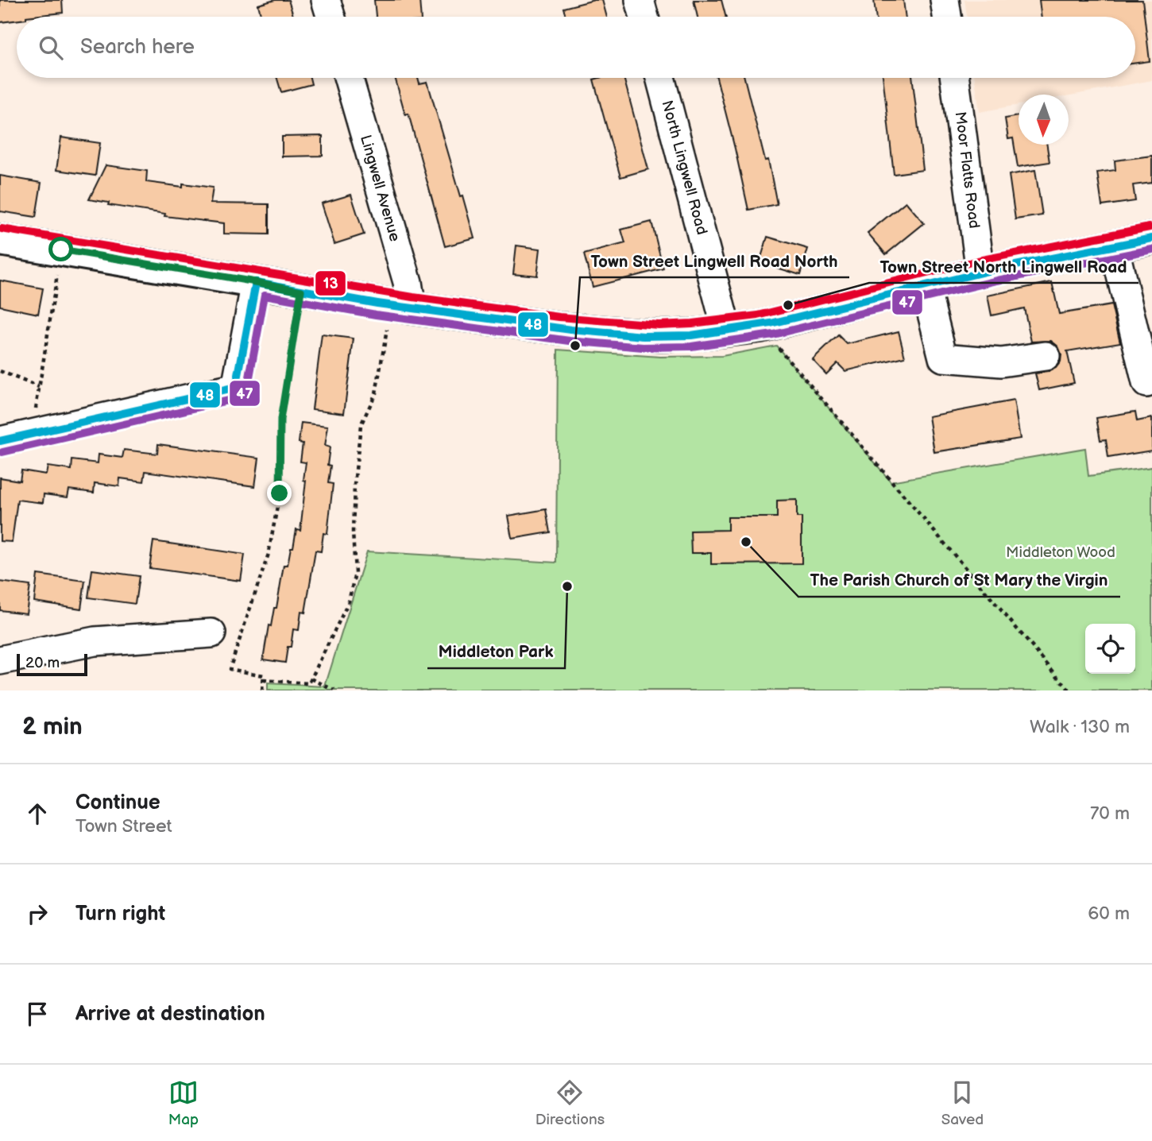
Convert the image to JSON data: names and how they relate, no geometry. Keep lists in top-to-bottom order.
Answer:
{
  "streets": {
    "street": ["North Lingwell Road", "Moor Flatts Road", "Lingwell Avenue"]
  },
  "parks": ["Middleton Wood"],
  "places": [
    "Town Street North Lingwell Road",
    "Town Street Lingwell Road North",
    "The Parish Church of St Mary the Virgin",
    "Middleton Park"
  ],
  "lines": ["transit line 13", "transit line 48", "transit line 47"],
  "scale_bar": "20 m",
  "north": "bottom",
  "page": {
    "search": "Search here",
    "scale": "20 m",
    "heading": ["2 min", "Walk · 130 m"],
    "list": [
      ["Continue", "Town Street", "70 m"],
      ["Turn right", "60 m"],
      "Arrive at destination"
    ],
    "nav": ["Map", "Directions", "Saved"]
  }
}
